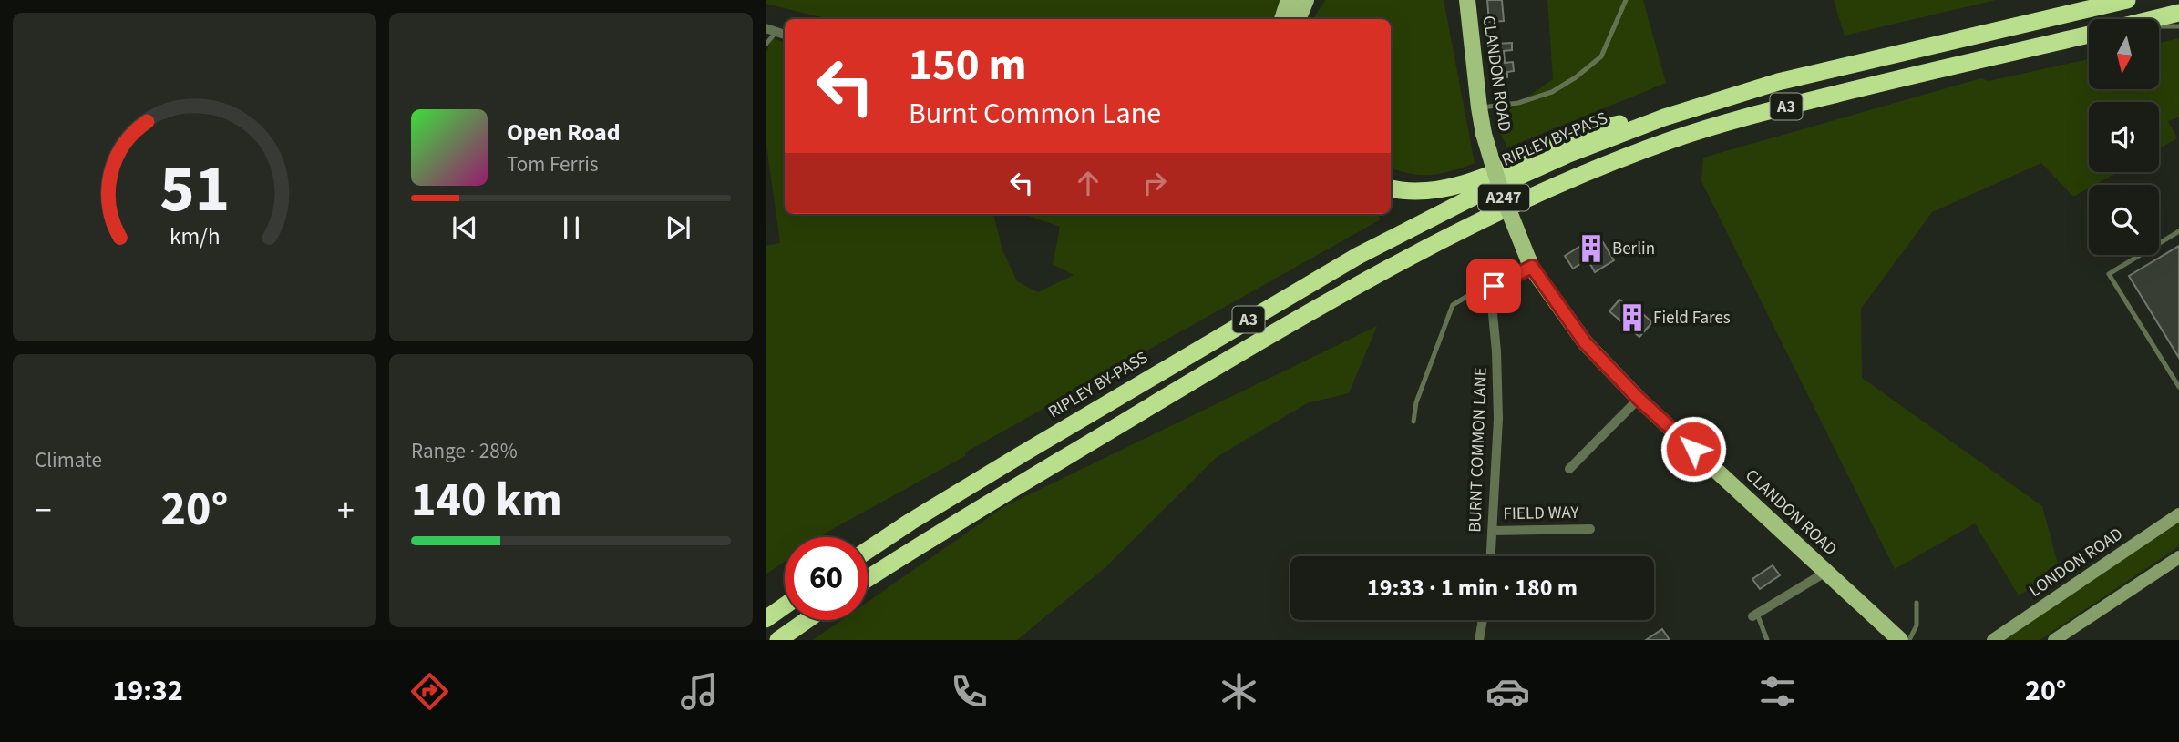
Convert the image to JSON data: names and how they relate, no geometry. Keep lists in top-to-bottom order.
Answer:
{
  "streets": {
    "highway": ["A3", "RIPLEY BY-PASS"],
    "main road": ["CLANDON ROAD", "A247", "LONDON ROAD"],
    "street": ["BURNT COMMON LANE", "FIELD WAY"]
  },
  "crossings": [
    ["BURNT COMMON LANE", "FIELD WAY"]
  ],
  "places": {
    "building": ["Berlin", "Field Fares"]
  },
  "north": "bottom",
  "page": {
    "turn": ["150 m", "Burnt Common Lane"],
    "song": ["Open Road", "Tom Ferris"],
    "tile": [
      "Climate",
      ["Range · 28%", "140 km"]
    ],
    "heat": ["−", "20°", "+"],
    "limit": "60",
    "trip": "19:33 · 1 min · 180 m",
    "tabs": ["19:32", "20°"],
    "gauge": ["51", "km/h"]
  }
}
